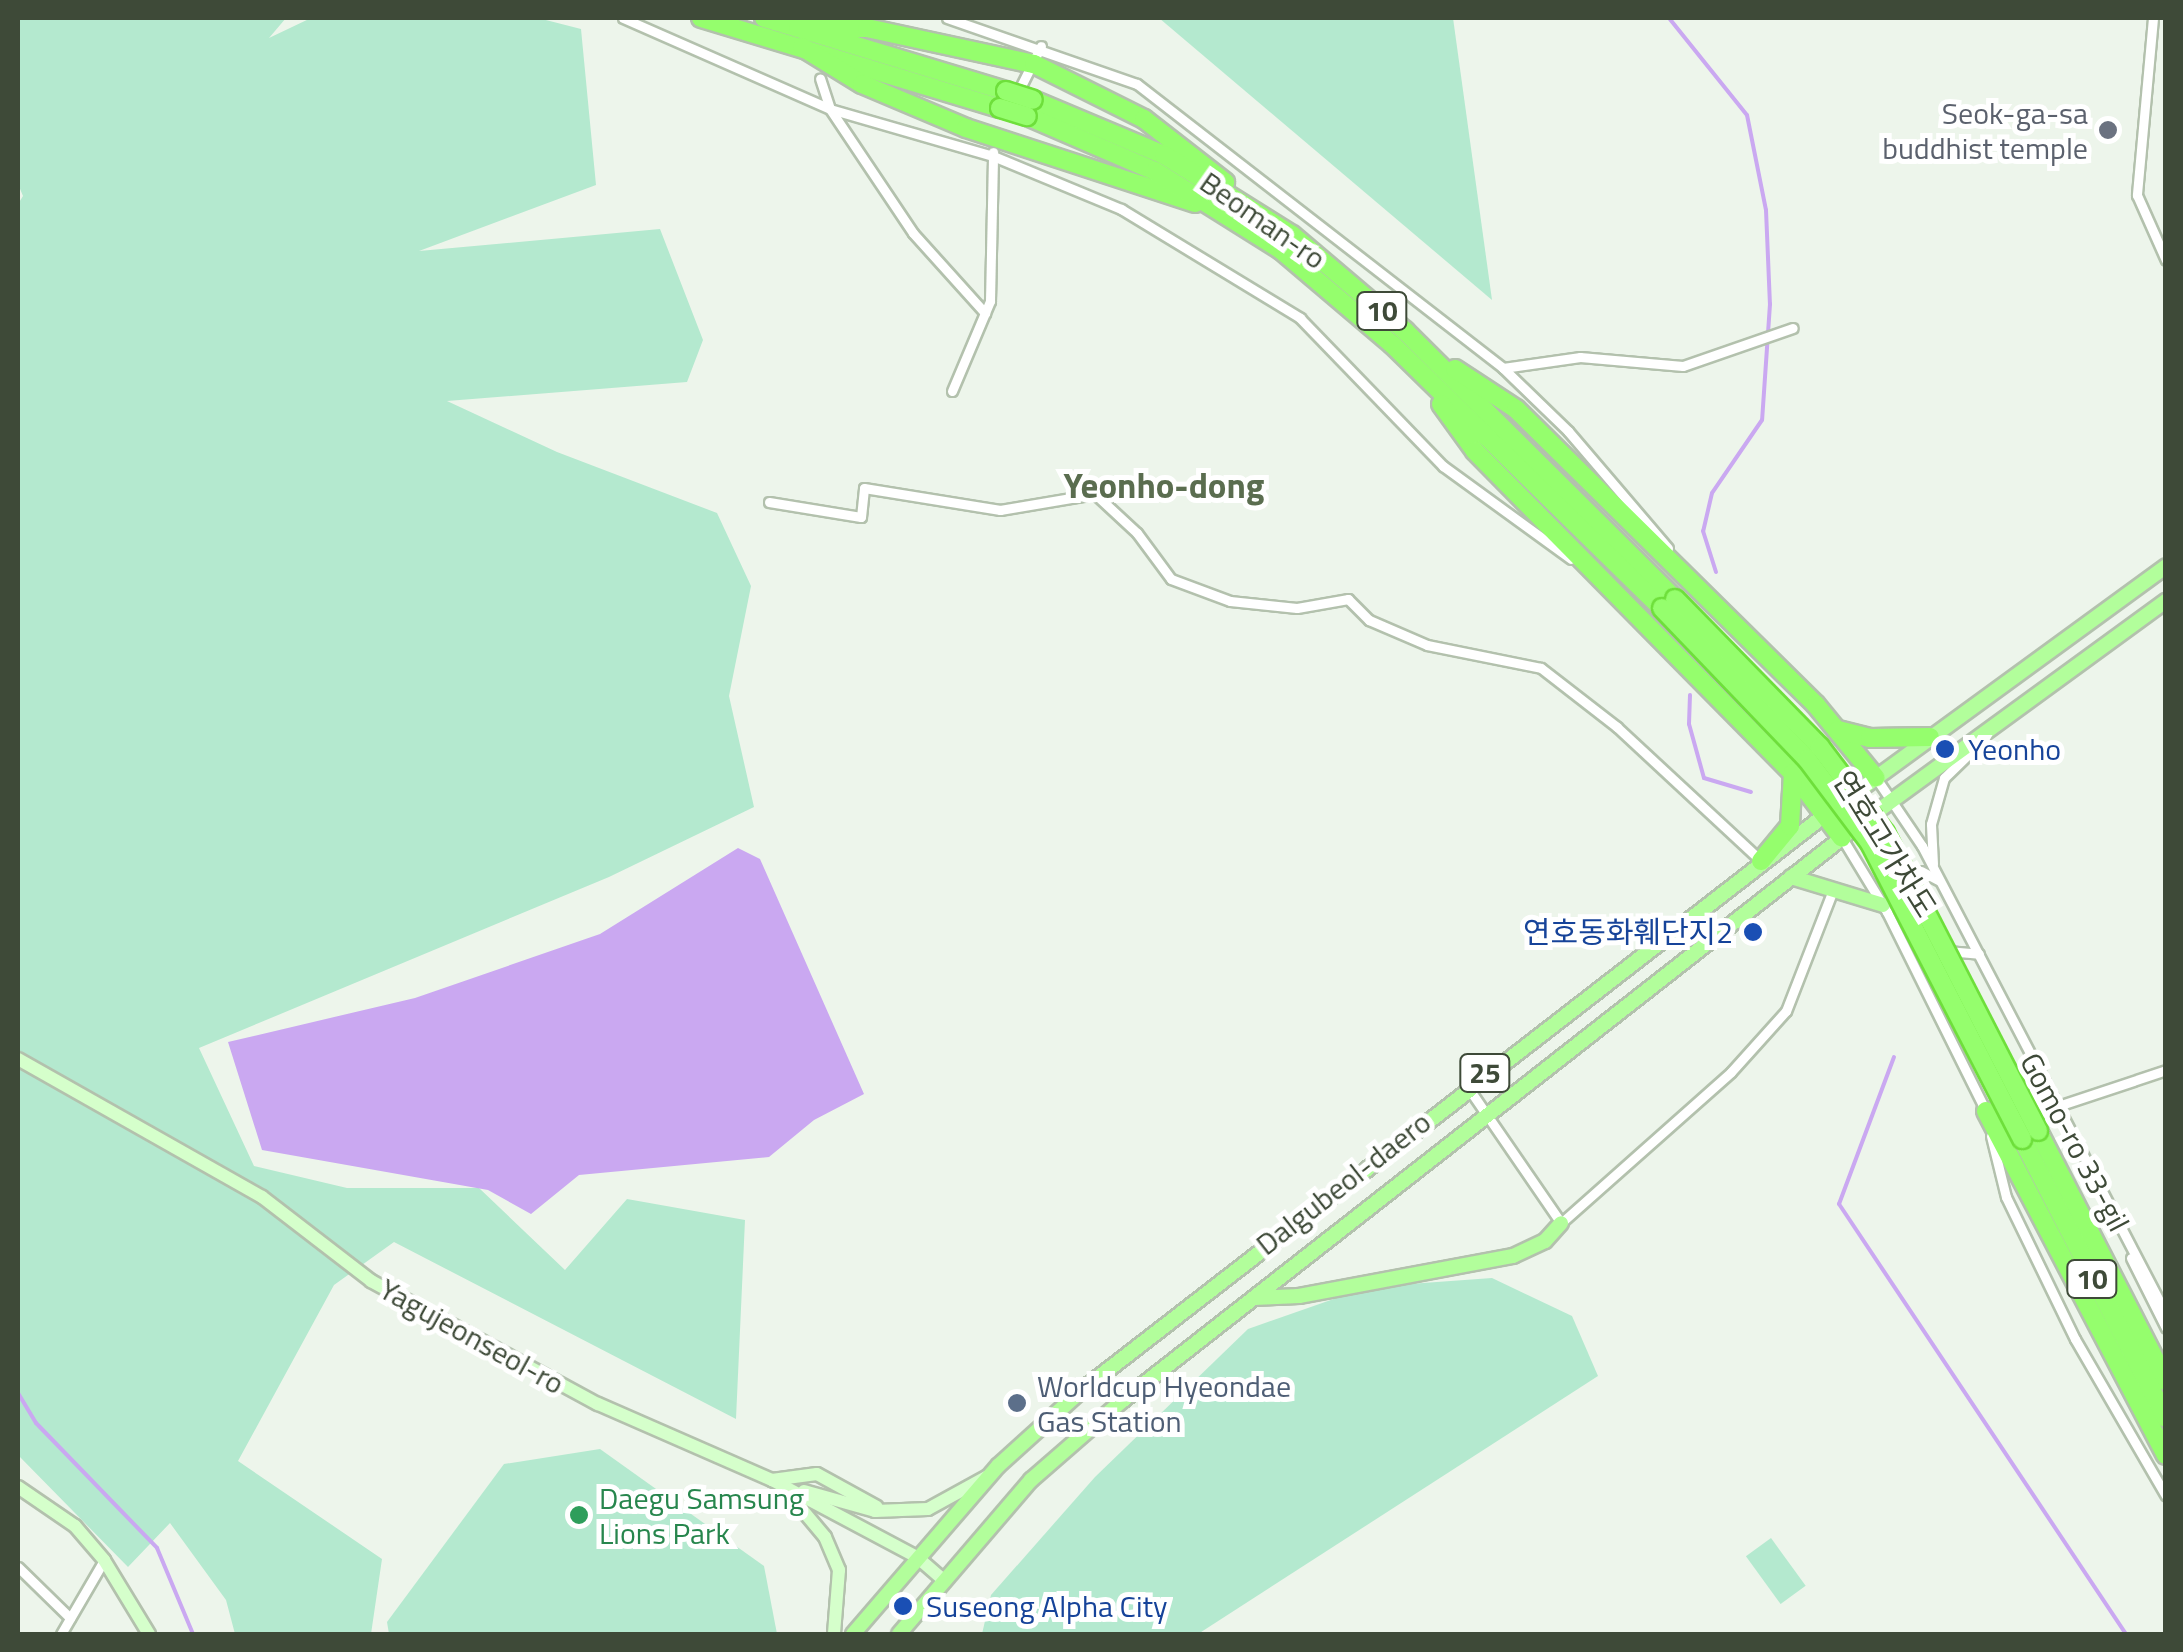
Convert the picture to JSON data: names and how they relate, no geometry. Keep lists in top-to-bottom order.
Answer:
{
  "streets": {
    "highway": ["Beoman-ro", "10", "연호고가차도"],
    "main road": ["25", "Dalgubeol-daero", "Yagujeonseol-ro"],
    "street": ["Gomo-ro 33-gil"]
  },
  "crossings": [
    ["Beoman-ro", "10"],
    ["Beoman-ro", "연호고가차도"],
    ["10", "연호고가차도"],
    ["Gomo-ro 33-gil", "Dalgubeol-daero"],
    ["Dalgubeol-daero", "Yagujeonseol-ro"]
  ],
  "districts": ["Yeonho-dong"],
  "places": [
    "Seok-ga-sa buddhist temple",
    "Yeonho",
    "연호동화훼단지2",
    "Worldcup Hyeondae Gas Station",
    "Daegu Samsung Lions Park",
    "Suseong Alpha City"
  ]
}
